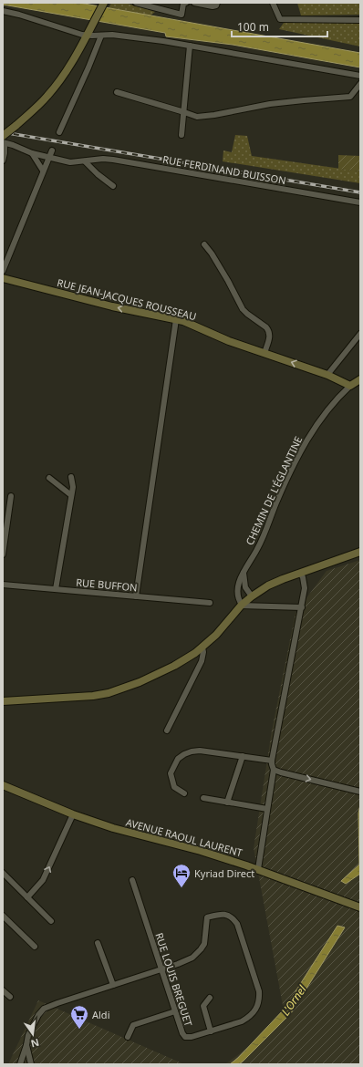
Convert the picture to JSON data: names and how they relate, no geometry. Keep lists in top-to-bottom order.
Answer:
{
  "streets": {
    "street": [
      "RUE FERDINAND BUISSON",
      "RUE JEAN-JACQUES ROUSSEAU",
      "CHEMIN DE L'ÉGLANTINE",
      "RUE BUFFON",
      "AVENUE RAOUL LAURENT",
      "RUE LOUIS BREGUET"
    ]
  },
  "crossings": [
    ["RUE JEAN-JACQUES ROUSSEAU", "CHEMIN DE L'ÉGLANTINE"]
  ],
  "one_way": ["RUE JEAN-JACQUES ROUSSEAU"],
  "water": ["L'Ornel"],
  "places": {
    "hotel": ["Kyriad Direct"],
    "supermarket": ["Aldi"]
  },
  "scale_bar": "100 m",
  "north": "bottom"
}
